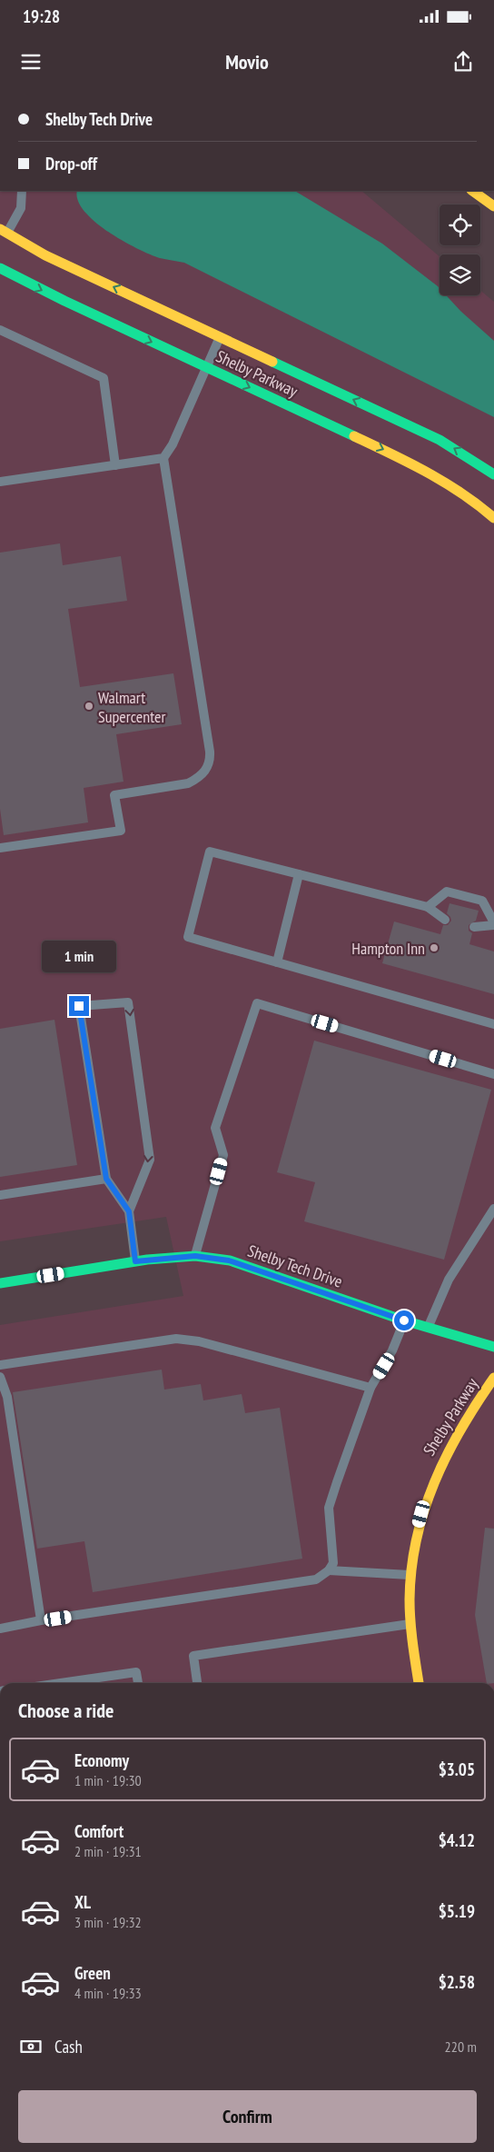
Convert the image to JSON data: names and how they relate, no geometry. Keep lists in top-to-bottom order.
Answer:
{
  "streets": {
    "main road": ["Shelby Parkway", "Shelby Tech Drive"]
  },
  "places": ["Walmart Supercenter", "Hampton Inn"],
  "page": {
    "status": "19:28",
    "header": "Movio",
    "banner": ["Shelby Tech Drive", "Drop-off"],
    "bubble": "1 min",
    "heading": "Choose a ride",
    "list": [
      {
        "name": "Economy",
        "note": "1 min · 19:30",
        "value": "$3.05"
      },
      {
        "name": "Comfort",
        "note": "2 min · 19:31",
        "value": "$4.12"
      },
      {
        "name": "XL",
        "note": "3 min · 19:32",
        "value": "$5.19"
      },
      {
        "name": "Green",
        "note": "4 min · 19:33",
        "value": "$2.58"
      }
    ],
    "pay": ["Cash", "220 m"],
    "buttons": "Confirm"
  }
}
